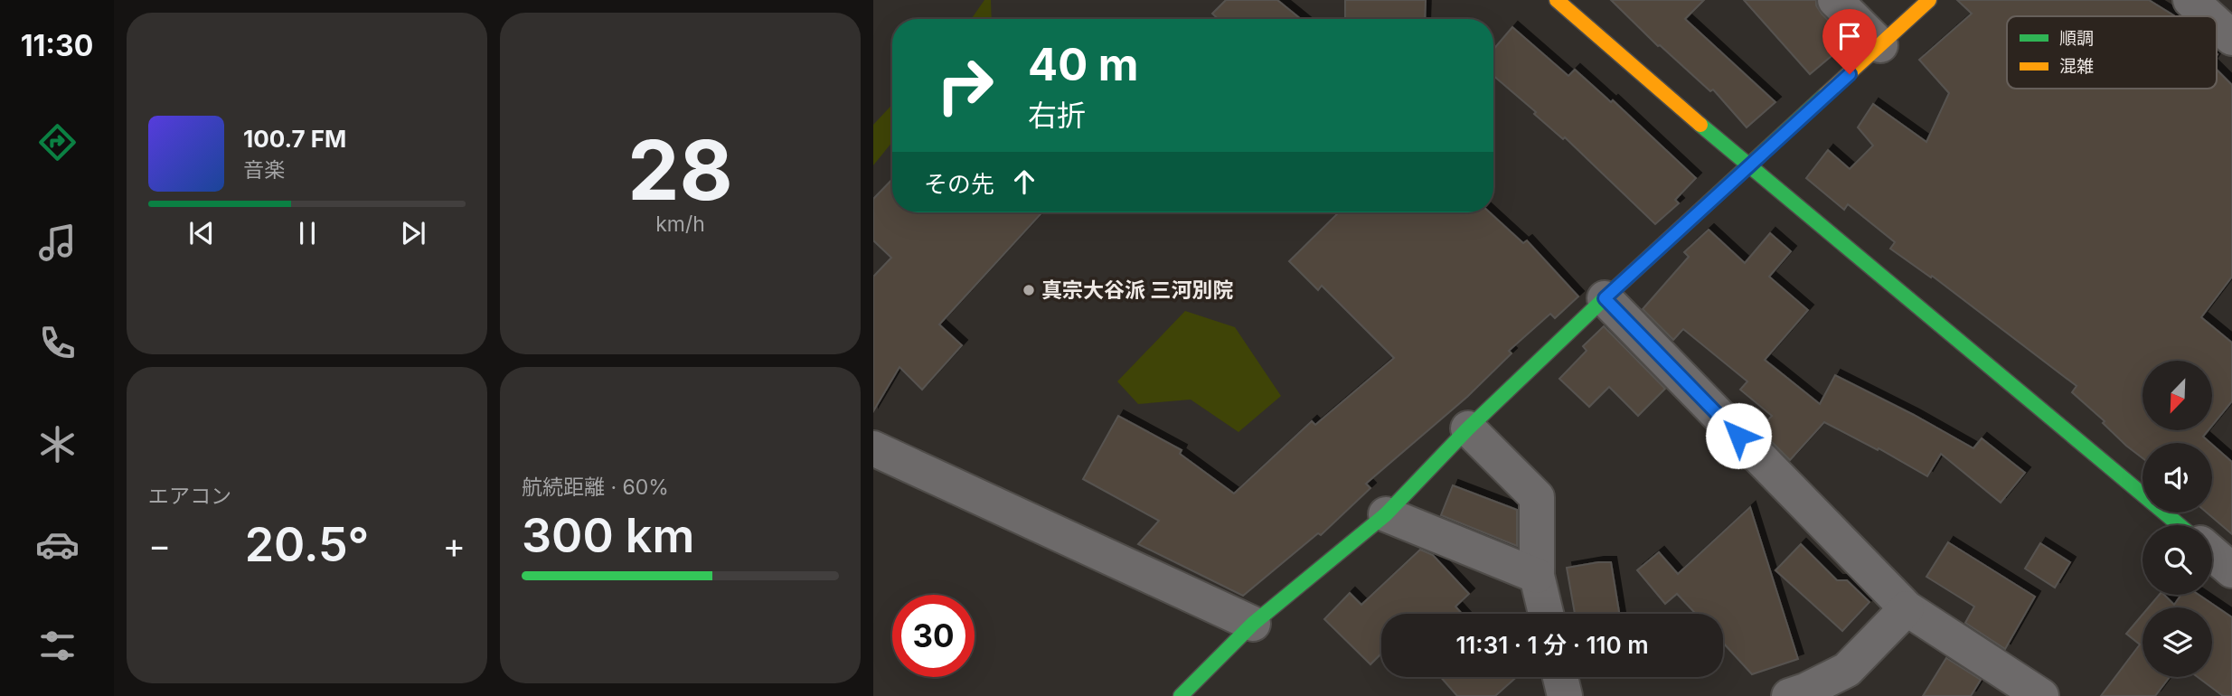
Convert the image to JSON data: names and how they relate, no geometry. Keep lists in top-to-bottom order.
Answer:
{
  "places": ["真宗大谷派 三河別院"],
  "legend": ["順調", "混雑"],
  "north": "bottom left",
  "page": {
    "tabs": "11:30",
    "tile": [
      ["28", "km/h"],
      "エアコン",
      ["航続距離 · 60%", "300 km"]
    ],
    "turn": ["40 m", "右折"],
    "song": ["100.7 FM", "音楽"],
    "then": "その先",
    "heat": ["−", "20.5°", "+"],
    "limit": "30",
    "trip": "11:31 · 1 分 · 110 m"
  }
}
